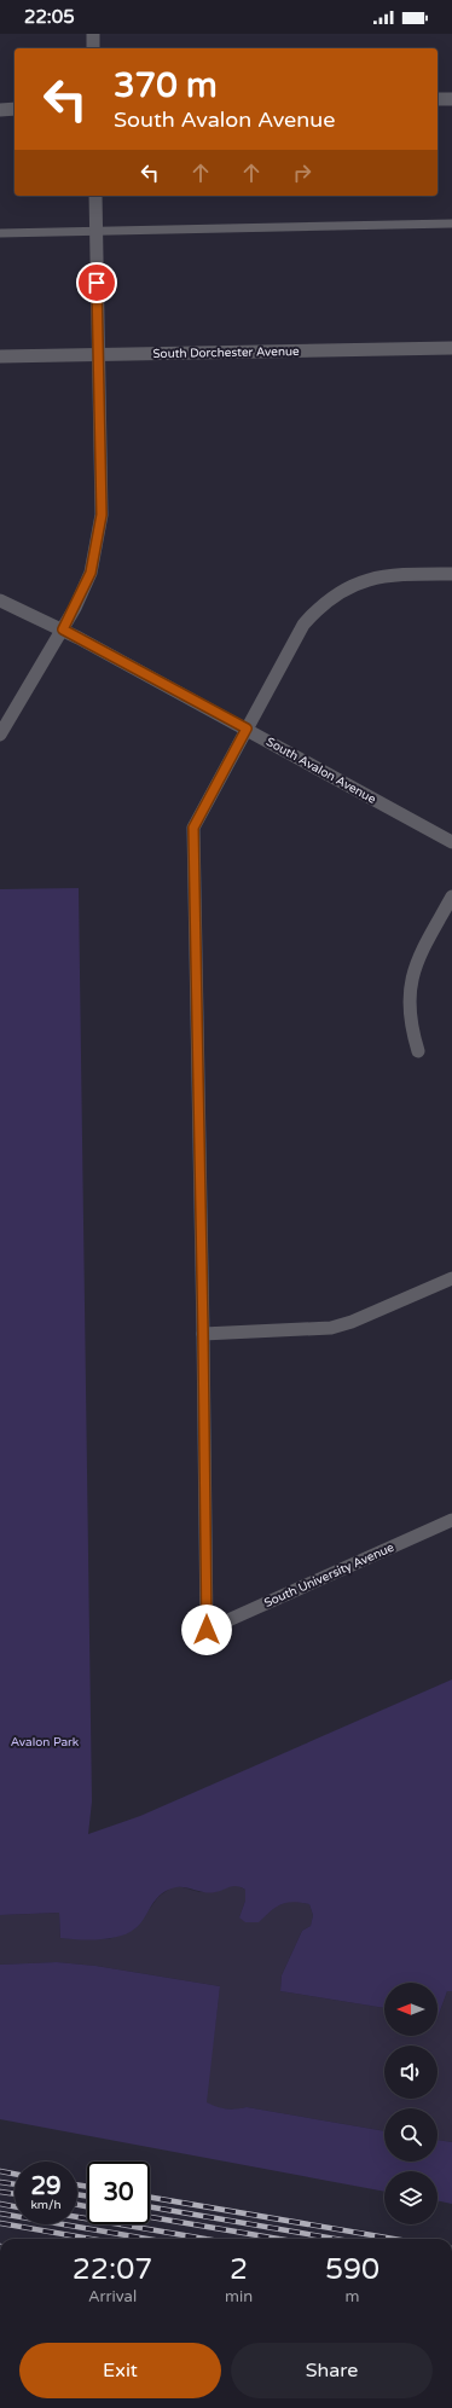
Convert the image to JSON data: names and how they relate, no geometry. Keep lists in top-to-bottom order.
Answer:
{
  "streets": {
    "street": ["South Dorchester Avenue", "South Avalon Avenue", "South University Avenue"]
  },
  "parks": ["Avalon Park"],
  "north": "left",
  "page": {
    "status": "22:05",
    "turn": ["370 m", "South Avalon Avenue"],
    "speed": "29 km/h",
    "limit": "30",
    "eta": [
      "22:07",
      "Arrival",
      "2",
      "min",
      "590",
      "m"
    ],
    "buttons": ["Exit", "Share"]
  }
}
